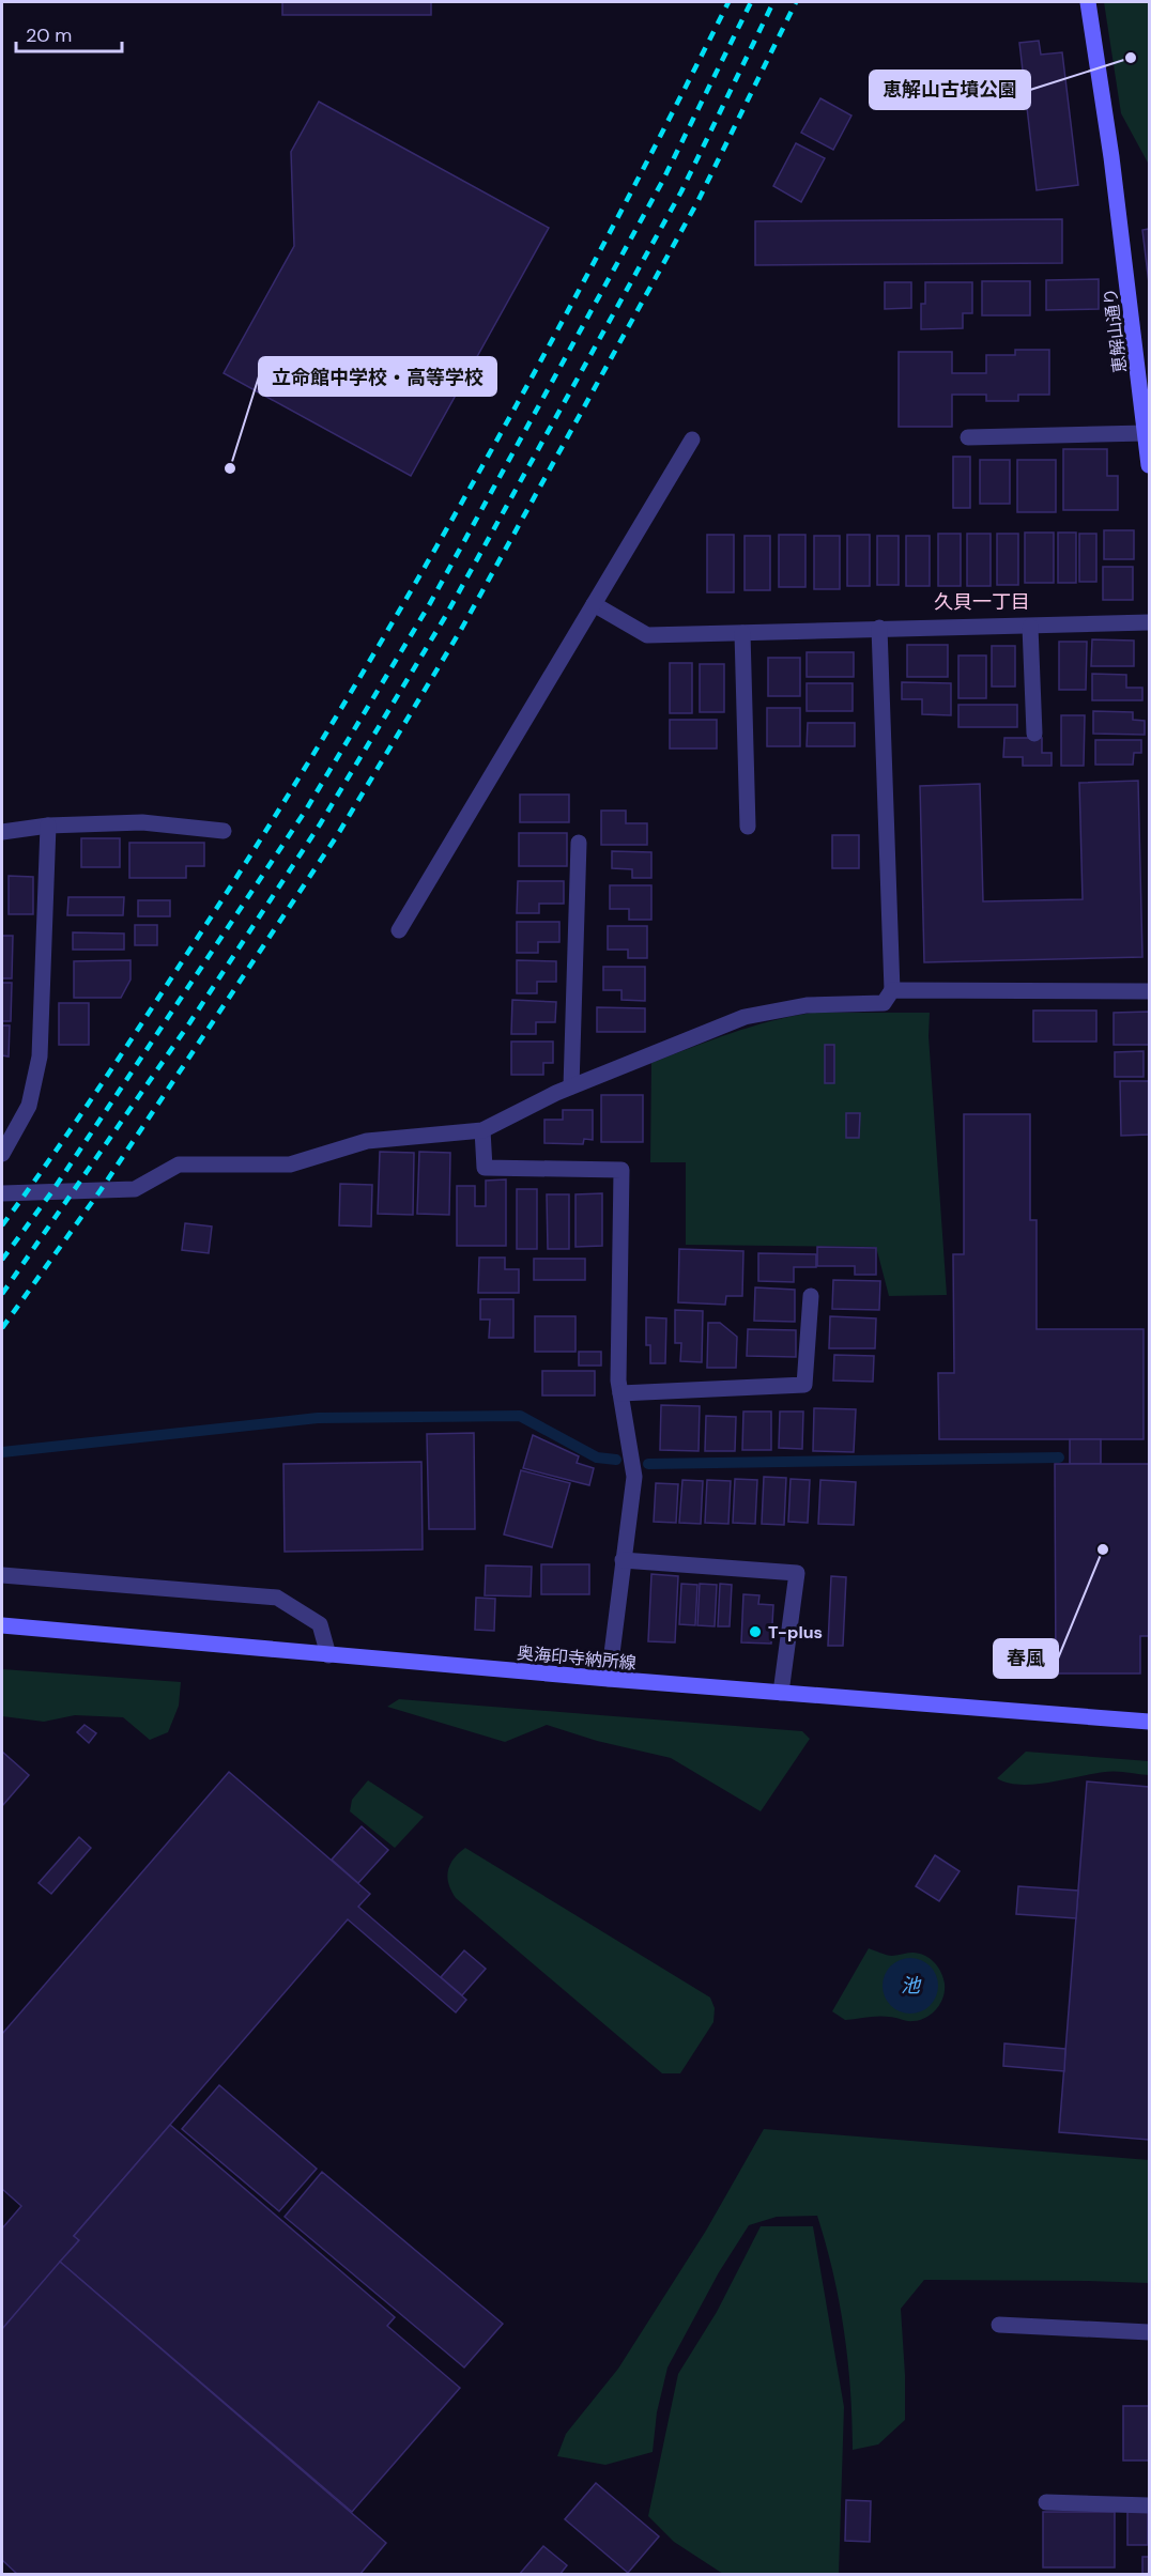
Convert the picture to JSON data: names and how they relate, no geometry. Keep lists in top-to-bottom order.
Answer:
{
  "streets": {
    "main road": ["恵解山通り", "奥海印寺納所線"]
  },
  "districts": ["久貝一丁目"],
  "water": ["池"],
  "places": [
    "恵解山古墳公園",
    "立命館中学校・高等学校",
    "春風",
    "T-plus"
  ],
  "scale_bar": "20 m"
}
